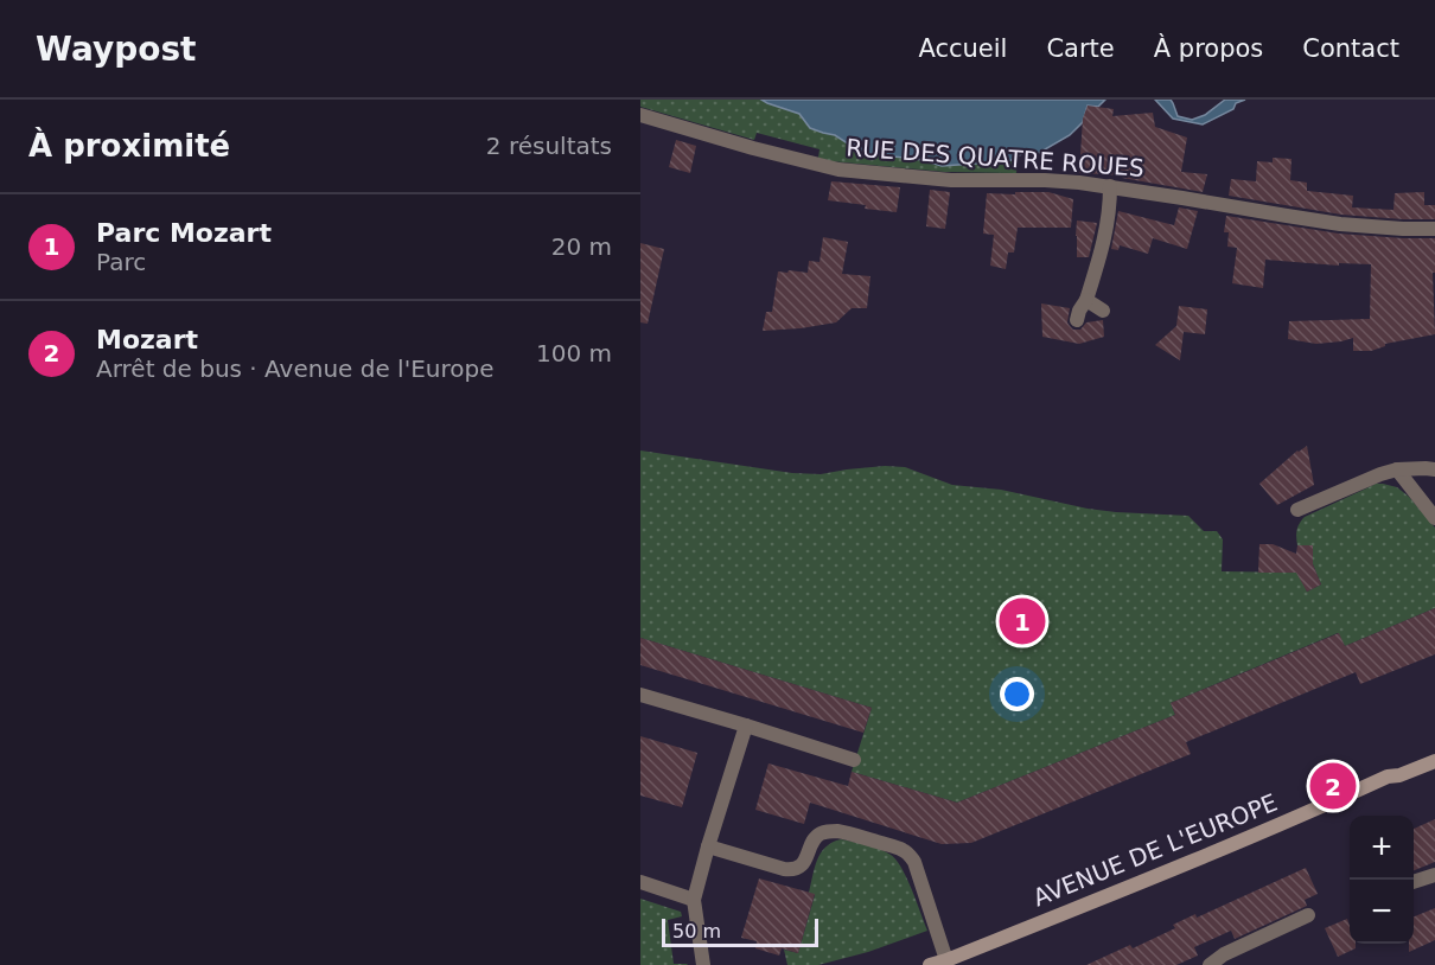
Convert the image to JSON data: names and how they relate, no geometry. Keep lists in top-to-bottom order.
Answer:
{
  "streets": {
    "main road": ["AVENUE DE L'EUROPE"],
    "street": ["RUE DES QUATRE ROUES"]
  },
  "scale_bar": "50 m",
  "page": {
    "header": "Waypost",
    "nav": [
      "Accueil",
      "Carte",
      "À propos",
      "Contact"
    ],
    "heading": ["À proximité", "2 résultats"],
    "list": [
      {
        "mark": "1",
        "name": "Parc Mozart",
        "note": "Parc",
        "value": "20 m"
      },
      {
        "mark": "2",
        "name": "Mozart",
        "note": "Arrêt de bus · Avenue de l'Europe",
        "value": "100 m"
      }
    ],
    "pins": ["1", "2"],
    "map_buttons": ["+", "−"],
    "scale": "50 m"
  }
}
